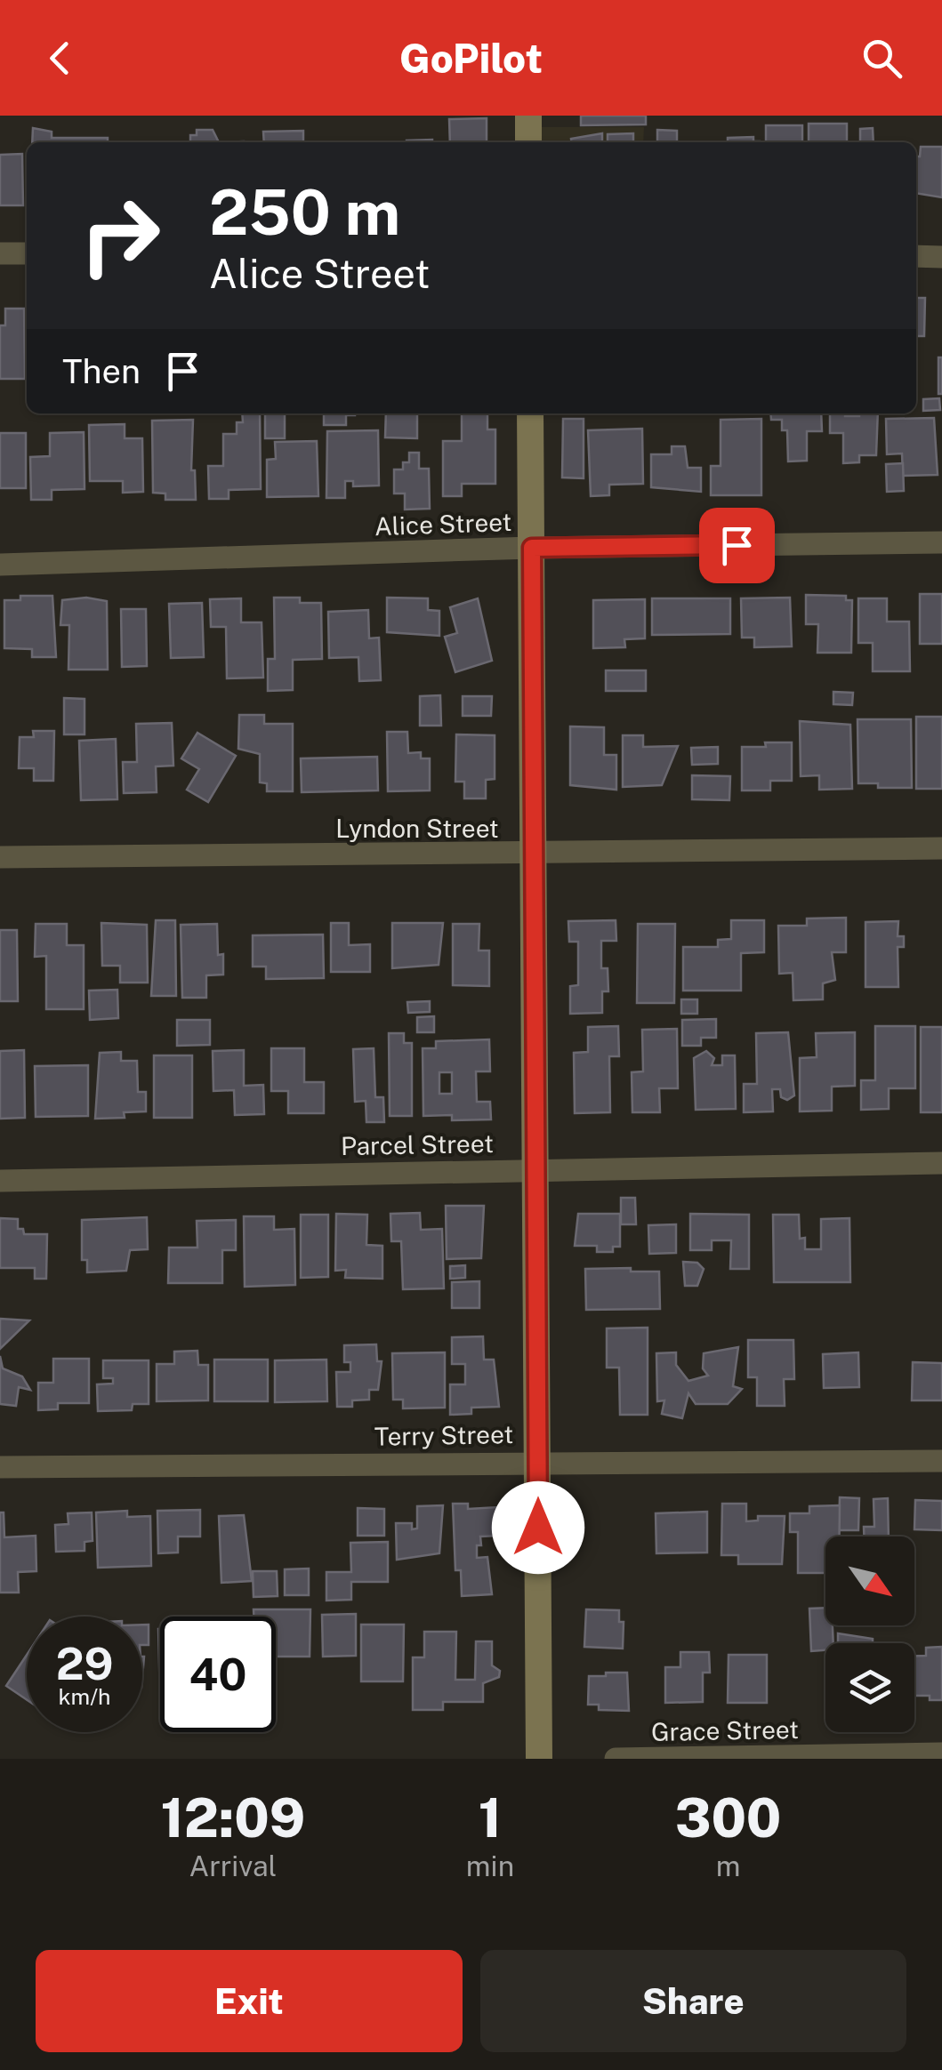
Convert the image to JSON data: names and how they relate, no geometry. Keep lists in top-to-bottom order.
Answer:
{
  "streets": {
    "street": [
      "Alice Street",
      "Lyndon Street",
      "Parcel Street",
      "Terry Street",
      "Grace Street"
    ]
  },
  "north": "bottom right",
  "page": {
    "header": "GoPilot",
    "turn": ["250 m", "Alice Street"],
    "then": "Then",
    "speed": "29 km/h",
    "limit": "40",
    "eta": [
      "12:09",
      "Arrival",
      "1",
      "min",
      "300",
      "m"
    ],
    "buttons": ["Exit", "Share"]
  }
}
